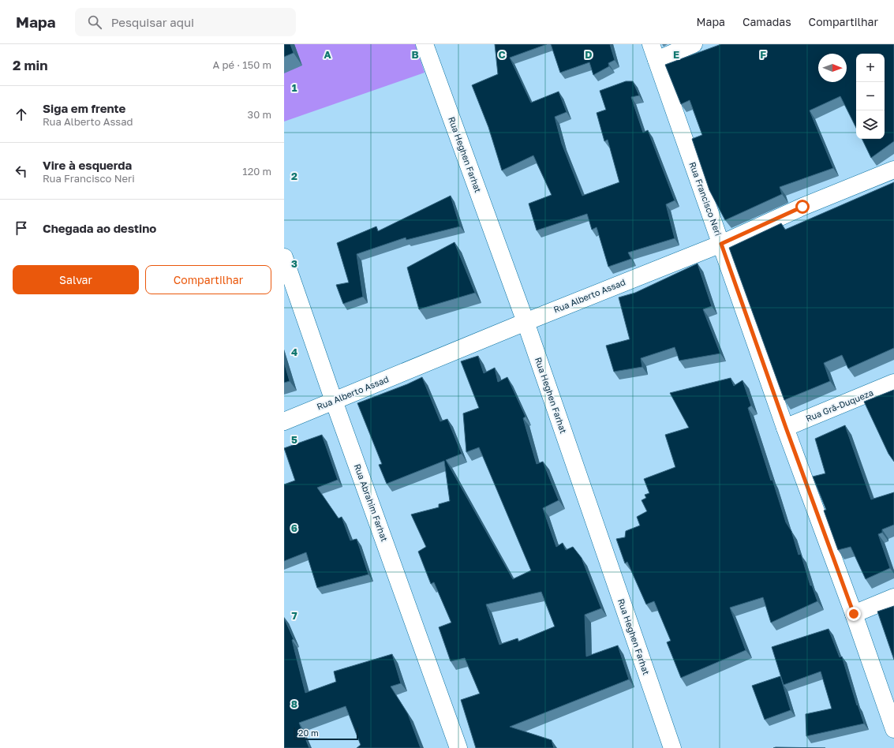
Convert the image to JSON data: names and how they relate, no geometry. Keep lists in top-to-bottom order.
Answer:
{
  "streets": {
    "street": [
      "Rua Heghen Farhat",
      "Rua Francisco Neri",
      "Rua Alberto Assad",
      "Rua Grã-Duqueza",
      "Rua Abrahim Farhat"
    ]
  },
  "crossings": [
    ["Rua Heghen Farhat", "Rua Alberto Assad"],
    ["Rua Francisco Neri", "Rua Alberto Assad"],
    ["Rua Francisco Neri", "Rua Grã-Duqueza"],
    ["Rua Alberto Assad", "Rua Abrahim Farhat"]
  ],
  "scale_bar": "20 m",
  "north": "right",
  "page": {
    "header": "Mapa",
    "search": "Pesquisar aqui",
    "nav": ["Mapa", "Camadas", "Compartilhar"],
    "heading": ["2 min", "A pé · 150 m"],
    "map_buttons": ["+", "−"],
    "list": [
      ["Siga em frente", "Rua Alberto Assad", "30 m"],
      ["Vire à esquerda", "Rua Francisco Neri", "120 m"],
      "Chegada ao destino"
    ],
    "buttons": ["Salvar", "Compartilhar"],
    "scale": "20 m"
  },
  "grid": {
    "columns": [
      "A",
      "B",
      "C",
      "D",
      "E",
      "F"
    ],
    "rows": [
      "1",
      "2",
      "3",
      "4",
      "5",
      "6",
      "7",
      "8"
    ]
  }
}
